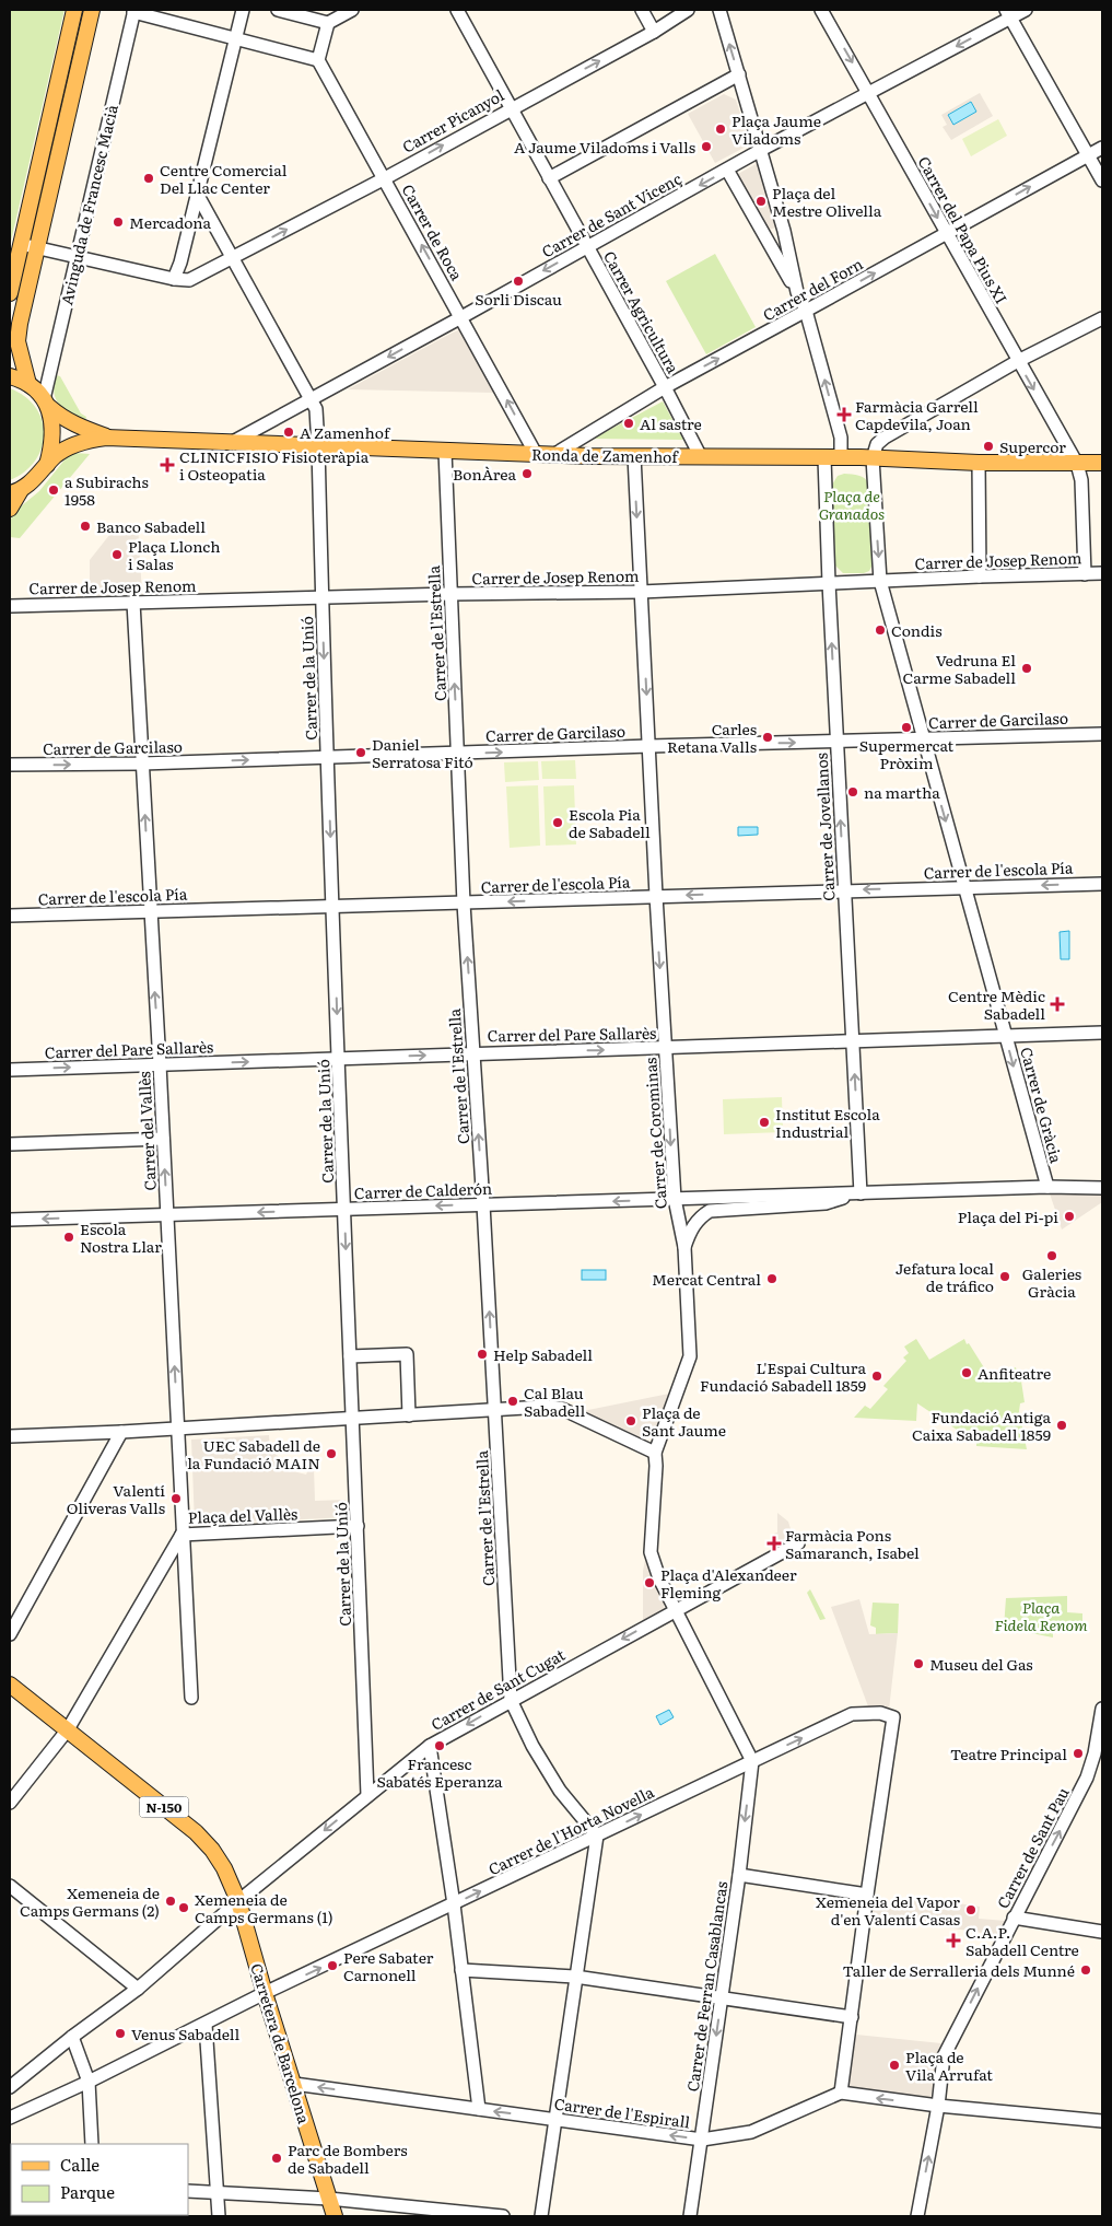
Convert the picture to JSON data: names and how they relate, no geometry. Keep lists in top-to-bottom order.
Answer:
{
  "streets": {
    "main road": ["Ronda de Zamenhof", "N-150", "Carretera de Barcelona"],
    "street": [
      "Carrer Picanyol",
      "Avinguda de Francesc Macià",
      "Carrer de Sant Vicenç",
      "Carrer del Papa Pius XI",
      "Carrer de Roca",
      "Carrer del Forn",
      "Carrer Agricultura",
      "Carrer de Josep Renom",
      "Carrer de l'Estrella",
      "Carrer de la Unió",
      "Carrer de Garcilaso",
      "Carrer de Jovellanos",
      "Carrer de l'escola Pía",
      "Carrer del Pare Sallarès",
      "Carrer de Gràcia",
      "Carrer del Vallès",
      "Carrer de Corominas",
      "Carrer de Calderón",
      "Plaça del Vallès",
      "Carrer de Sant Cugat",
      "Carrer de l'Horta Novella",
      "Carrer de Sant Pau",
      "Carrer de Ferran Casablancas",
      "Carrer de l'Espirall"
    ]
  },
  "crossings": [
    ["Carrer Picanyol", "Carrer de Roca"],
    ["Carrer Picanyol", "Carrer Agricultura"],
    ["Carrer Picanyol", "Carrer de la Unió"],
    ["Avinguda de Francesc Macià", "Ronda de Zamenhof"],
    ["Carrer de Sant Vicenç", "Carrer del Papa Pius XI"],
    ["Carrer de Sant Vicenç", "Carrer de Roca"],
    ["Carrer de Sant Vicenç", "Carrer Agricultura"],
    ["Carrer de Sant Vicenç", "Ronda de Zamenhof"],
    ["Carrer de Sant Vicenç", "Carrer de la Unió"],
    ["Carrer del Papa Pius XI", "Carrer del Forn"],
    ["Carrer del Papa Pius XI", "Ronda de Zamenhof"],
    ["Carrer del Papa Pius XI", "Carrer de Josep Renom"],
    ["Carrer de Roca", "Ronda de Zamenhof"],
    ["Carrer del Forn", "Carrer Agricultura"],
    ["Carrer del Forn", "Ronda de Zamenhof"],
    ["Carrer Agricultura", "Ronda de Zamenhof"],
    ["Ronda de Zamenhof", "Carrer de l'Estrella"],
    ["Ronda de Zamenhof", "Carrer de la Unió"],
    ["Ronda de Zamenhof", "Carrer de Jovellanos"],
    ["Ronda de Zamenhof", "Carrer de Gràcia"],
    ["Ronda de Zamenhof", "Carrer de Corominas"],
    ["Carrer de Josep Renom", "Carrer de l'Estrella"],
    ["Carrer de Josep Renom", "Carrer de la Unió"],
    ["Carrer de Josep Renom", "Carrer de Jovellanos"],
    ["Carrer de Josep Renom", "Carrer de Gràcia"],
    ["Carrer de Josep Renom", "Carrer del Vallès"],
    ["Carrer de Josep Renom", "Carrer de Corominas"],
    ["Carrer de l'Estrella", "Carrer de Garcilaso"],
    ["Carrer de l'Estrella", "Carrer de l'escola Pía"],
    ["Carrer de l'Estrella", "Carrer del Pare Sallarès"],
    ["Carrer de l'Estrella", "Carrer de Calderón"],
    ["Carrer de l'Estrella", "Carrer de Sant Cugat"],
    ["Carrer de la Unió", "Carrer de Garcilaso"],
    ["Carrer de la Unió", "Carrer de l'escola Pía"],
    ["Carrer de la Unió", "Carrer del Pare Sallarès"],
    ["Carrer de la Unió", "Carrer de Calderón"],
    ["Carrer de la Unió", "Plaça del Vallès"],
    ["Carrer de la Unió", "Carrer de Sant Cugat"],
    ["Carrer de Garcilaso", "Carrer de Jovellanos"],
    ["Carrer de Garcilaso", "Carrer de Gràcia"],
    ["Carrer de Garcilaso", "Carrer del Vallès"],
    ["Carrer de Garcilaso", "Carrer de Corominas"],
    ["Carrer de Jovellanos", "Carrer de l'escola Pía"],
    ["Carrer de Jovellanos", "Carrer del Pare Sallarès"],
    ["Carrer de Jovellanos", "Carrer de Calderón"],
    ["Carrer de l'escola Pía", "Carrer de Gràcia"],
    ["Carrer de l'escola Pía", "Carrer del Vallès"],
    ["Carrer de l'escola Pía", "Carrer de Corominas"],
    ["Carrer del Pare Sallarès", "Carrer de Gràcia"],
    ["Carrer del Pare Sallarès", "Carrer del Vallès"],
    ["Carrer del Pare Sallarès", "Carrer de Corominas"],
    ["Carrer de Gràcia", "Carrer de Calderón"],
    ["Carrer del Vallès", "Carrer de Calderón"],
    ["Carrer del Vallès", "Plaça del Vallès"],
    ["Carrer de Corominas", "Carrer de Calderón"],
    ["Carrer de Sant Cugat", "N-150"],
    ["Carrer de Sant Cugat", "Carretera de Barcelona"],
    ["N-150", "Carretera de Barcelona"],
    ["Carrer de l'Horta Novella", "Carrer de Ferran Casablancas"],
    ["Carrer de l'Horta Novella", "Carretera de Barcelona"],
    ["Carrer de Ferran Casablancas", "Carrer de l'Espirall"],
    ["Carretera de Barcelona", "Carrer de l'Espirall"]
  ],
  "one_way": [
    "Carrer de Sant Vicenç",
    "Carrer del Papa Pius XI",
    "Carrer de Roca",
    "Carrer del Forn",
    "Carrer de l'Estrella",
    "Carrer de la Unió",
    "Carrer de Garcilaso",
    "Carrer de Jovellanos",
    "Carrer de l'escola Pía",
    "Carrer del Pare Sallarès",
    "Carrer de Gràcia",
    "Carrer del Vallès",
    "Carrer de Corominas",
    "Carrer de Calderón",
    "Carrer de Sant Cugat",
    "Carrer de Sant Pau",
    "Carrer de Ferran Casablancas"
  ],
  "parks": ["Plaça de Granados", "Plaça Fidela Renom"],
  "places": {
    "other": [
      "Plaça Jaume Viladoms",
      "A Jaume Viladoms i Valls",
      "Centre Comercial Del Llac Center",
      "Plaça del Mestre Olivella",
      "Mercadona",
      "Sorli Discau",
      "Al sastre",
      "A Zamenhof",
      "Supercor",
      "BonÀrea",
      "a Subirachs 1958",
      "Banco Sabadell",
      "Plaça Llonch i Salas",
      "Condis",
      "Vedruna El Carme Sabadell",
      "Supermercat Pròxim",
      "Carles Retana Valls",
      "Daniel Serratosa Fitó",
      "na martha",
      "Escola Pia de Sabadell",
      "Institut Escola Industrial",
      "Plaça del Pi-pi",
      "Escola Nostra Llar",
      "Galeries Gràcia",
      "Jefatura local de tráfico",
      "Mercat Central",
      "Help Sabadell",
      "Anfiteatre",
      "L'Espai Cultura Fundació Sabadell 1859",
      "Cal Blau Sabadell",
      "Plaça de Sant Jaume",
      "Fundació Antiga Caixa Sabadell 1859",
      "UEC Sabadell de la Fundació MAIN",
      "Valentí Oliveras Valls",
      "Plaça d'Alexandeer Fleming",
      "Museu del Gas",
      "Francesc Sabatés Eperanza",
      "Teatre Principal",
      "Xemeneia de Camps Germans (2)",
      "Xemeneia de Camps Germans (1)",
      "Xemeneia del Vapor d'en Valentí Casas",
      "Pere Sabater Carnonell",
      "Taller de Serralleria dels Munné",
      "Venus Sabadell",
      "Plaça de Vila Arrufat",
      "Parc de Bombers de Sabadell"
    ],
    "health": [
      "Farmàcia Garrell Capdevila, Joan",
      "CLINICFISIO Fisioteràpia i Osteopatia",
      "Centre Mèdic Sabadell",
      "Farmàcia Pons Samaranch, Isabel",
      "C.A.P. Sabadell Centre"
    ]
  },
  "legend": ["Calle", "Parque"]
}
